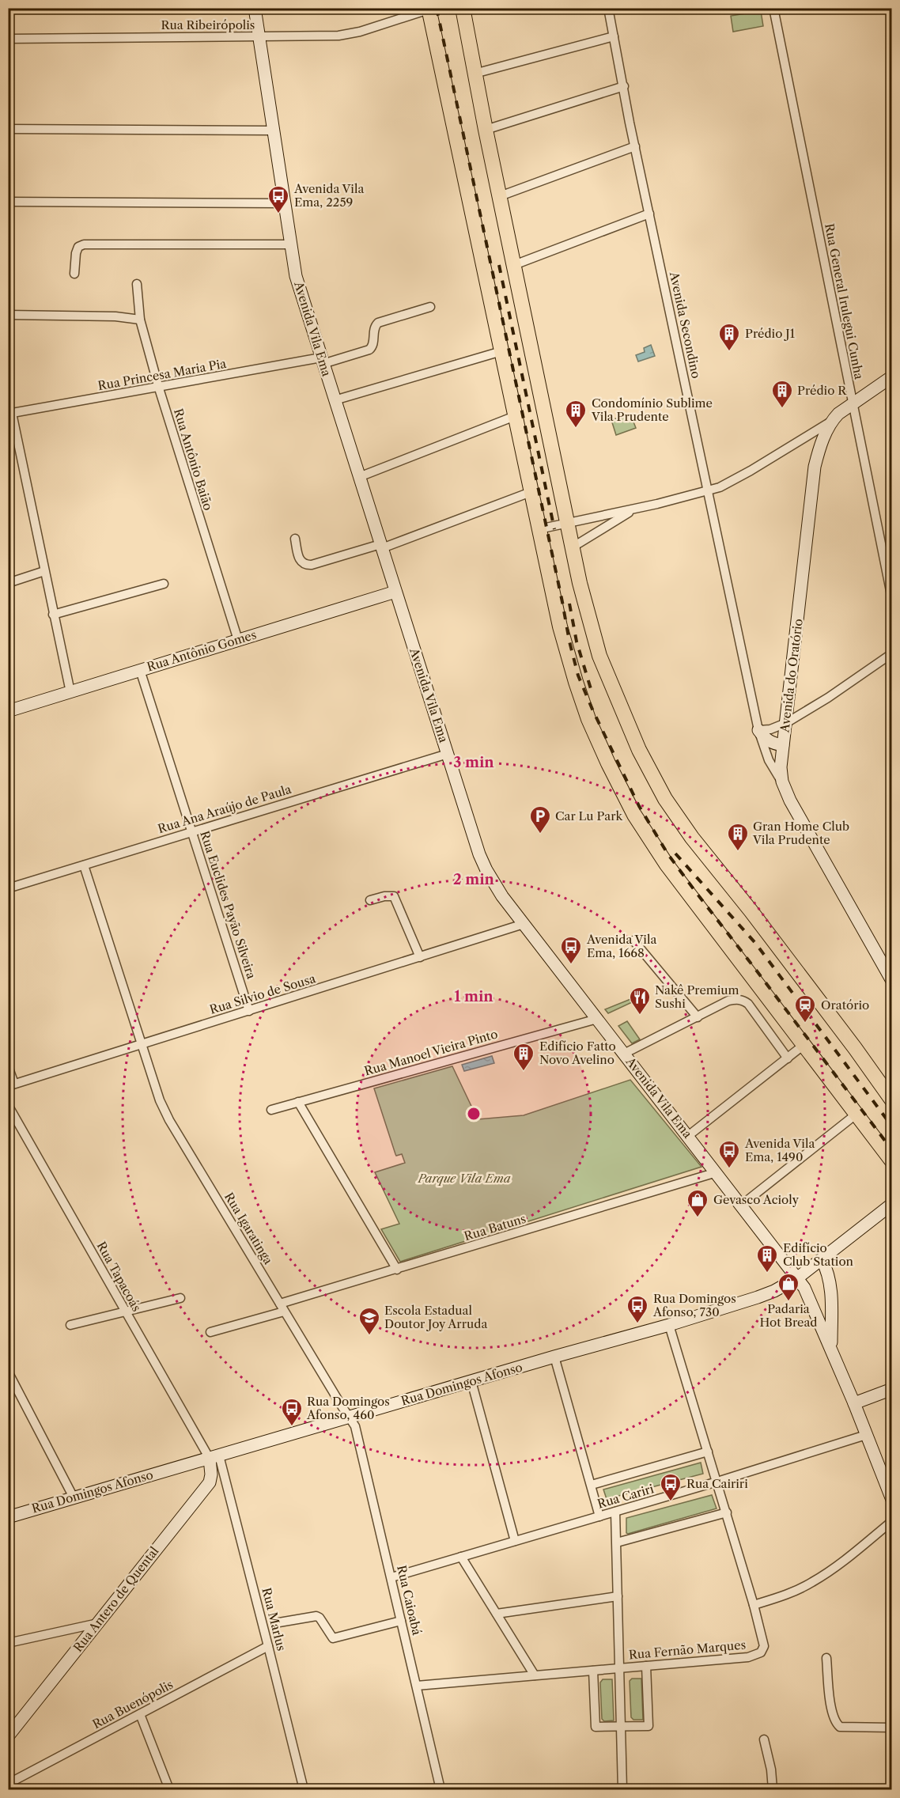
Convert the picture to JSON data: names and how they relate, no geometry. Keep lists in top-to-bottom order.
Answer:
{
  "streets": {
    "main road": [
      "Avenida Vila Ema",
      "Rua Antônio Gomes",
      "Avenida do Oratório",
      "Rua Domingos Afonso",
      "Rua Antero de Quental"
    ],
    "street": [
      "Rua Ribeirópolis",
      "Rua General Irulegui Cunha",
      "Avenida Secondino",
      "Rua Princesa Maria Pia",
      "Rua Antônio Baião",
      "Rua Ana Araújo de Paula",
      "Rua Euclides Payão Silveira",
      "Rua Silvio de Sousa",
      "Rua Manoel Vieira Pinto",
      "Rua Batuns",
      "Rua Igaratinga",
      "Rua Tapacoás",
      "Rua Cariri",
      "Rua Caioabá",
      "Rua Marlus",
      "Rua Fernão Marques",
      "Rua Buenópolis"
    ]
  },
  "crossings": [
    ["Rua Ribeirópolis", "Avenida Vila Ema"],
    ["Rua General Irulegui Cunha", "Avenida do Oratório"],
    ["Avenida Secondino", "Avenida do Oratório"],
    ["Avenida Vila Ema", "Rua Princesa Maria Pia"],
    ["Avenida Vila Ema", "Rua Antônio Gomes"],
    ["Avenida Vila Ema", "Rua Ana Araújo de Paula"],
    ["Avenida Vila Ema", "Rua Silvio de Sousa"],
    ["Avenida Vila Ema", "Rua Manoel Vieira Pinto"],
    ["Avenida Vila Ema", "Rua Batuns"],
    ["Avenida Vila Ema", "Rua Domingos Afonso"],
    ["Avenida Vila Ema", "Rua Cariri"],
    ["Rua Princesa Maria Pia", "Rua Antônio Baião"],
    ["Rua Antônio Baião", "Rua Antônio Gomes"],
    ["Rua Antônio Gomes", "Rua Euclides Payão Silveira"],
    ["Rua Ana Araújo de Paula", "Rua Euclides Payão Silveira"],
    ["Rua Ana Araújo de Paula", "Rua Igaratinga"],
    ["Rua Euclides Payão Silveira", "Rua Silvio de Sousa"],
    ["Rua Silvio de Sousa", "Rua Igaratinga"],
    ["Rua Batuns", "Rua Igaratinga"],
    ["Rua Igaratinga", "Rua Domingos Afonso"],
    ["Rua Igaratinga", "Rua Caioabá"],
    ["Rua Tapacoás", "Rua Domingos Afonso"],
    ["Rua Tapacoás", "Rua Antero de Quental"],
    ["Rua Tapacoás", "Rua Marlus"],
    ["Rua Domingos Afonso", "Rua Antero de Quental"],
    ["Rua Domingos Afonso", "Rua Caioabá"],
    ["Rua Domingos Afonso", "Rua Marlus"],
    ["Rua Domingos Afonso", "Rua Fernão Marques"],
    ["Rua Cariri", "Rua Caioabá"],
    ["Rua Cariri", "Rua Fernão Marques"],
    ["Rua Antero de Quental", "Rua Marlus"],
    ["Rua Caioabá", "Rua Fernão Marques"],
    ["Rua Marlus", "Rua Buenópolis"]
  ],
  "parks": ["Parque Vila Ema"],
  "places": {
    "bus stop": [
      "Avenida Vila Ema, 2259",
      "Avenida Vila Ema, 1668",
      "Avenida Vila Ema, 1490",
      "Rua Domingos Afonso, 730",
      "Rua Domingos Afonso, 460",
      "Rua Cairiri"
    ],
    "building": [
      "Prédio J1",
      "Prédio R",
      "Condomínio Sublime Vila Prudente",
      "Gran Home Club Vila Prudente",
      "Edifício Fatto Novo Avelino",
      "Edifício Club Station"
    ],
    "parking": ["Car Lu Park"],
    "restaurant": ["Nakê Premium Sushi"],
    "station": ["Oratório"],
    "shop": ["Gevasco Acioly", "Padaria Hot Bread"],
    "school or university": ["Escola Estadual Doutor Joy Arruda"]
  },
  "rings": ["3 min", "2 min", "1 min"]
}
